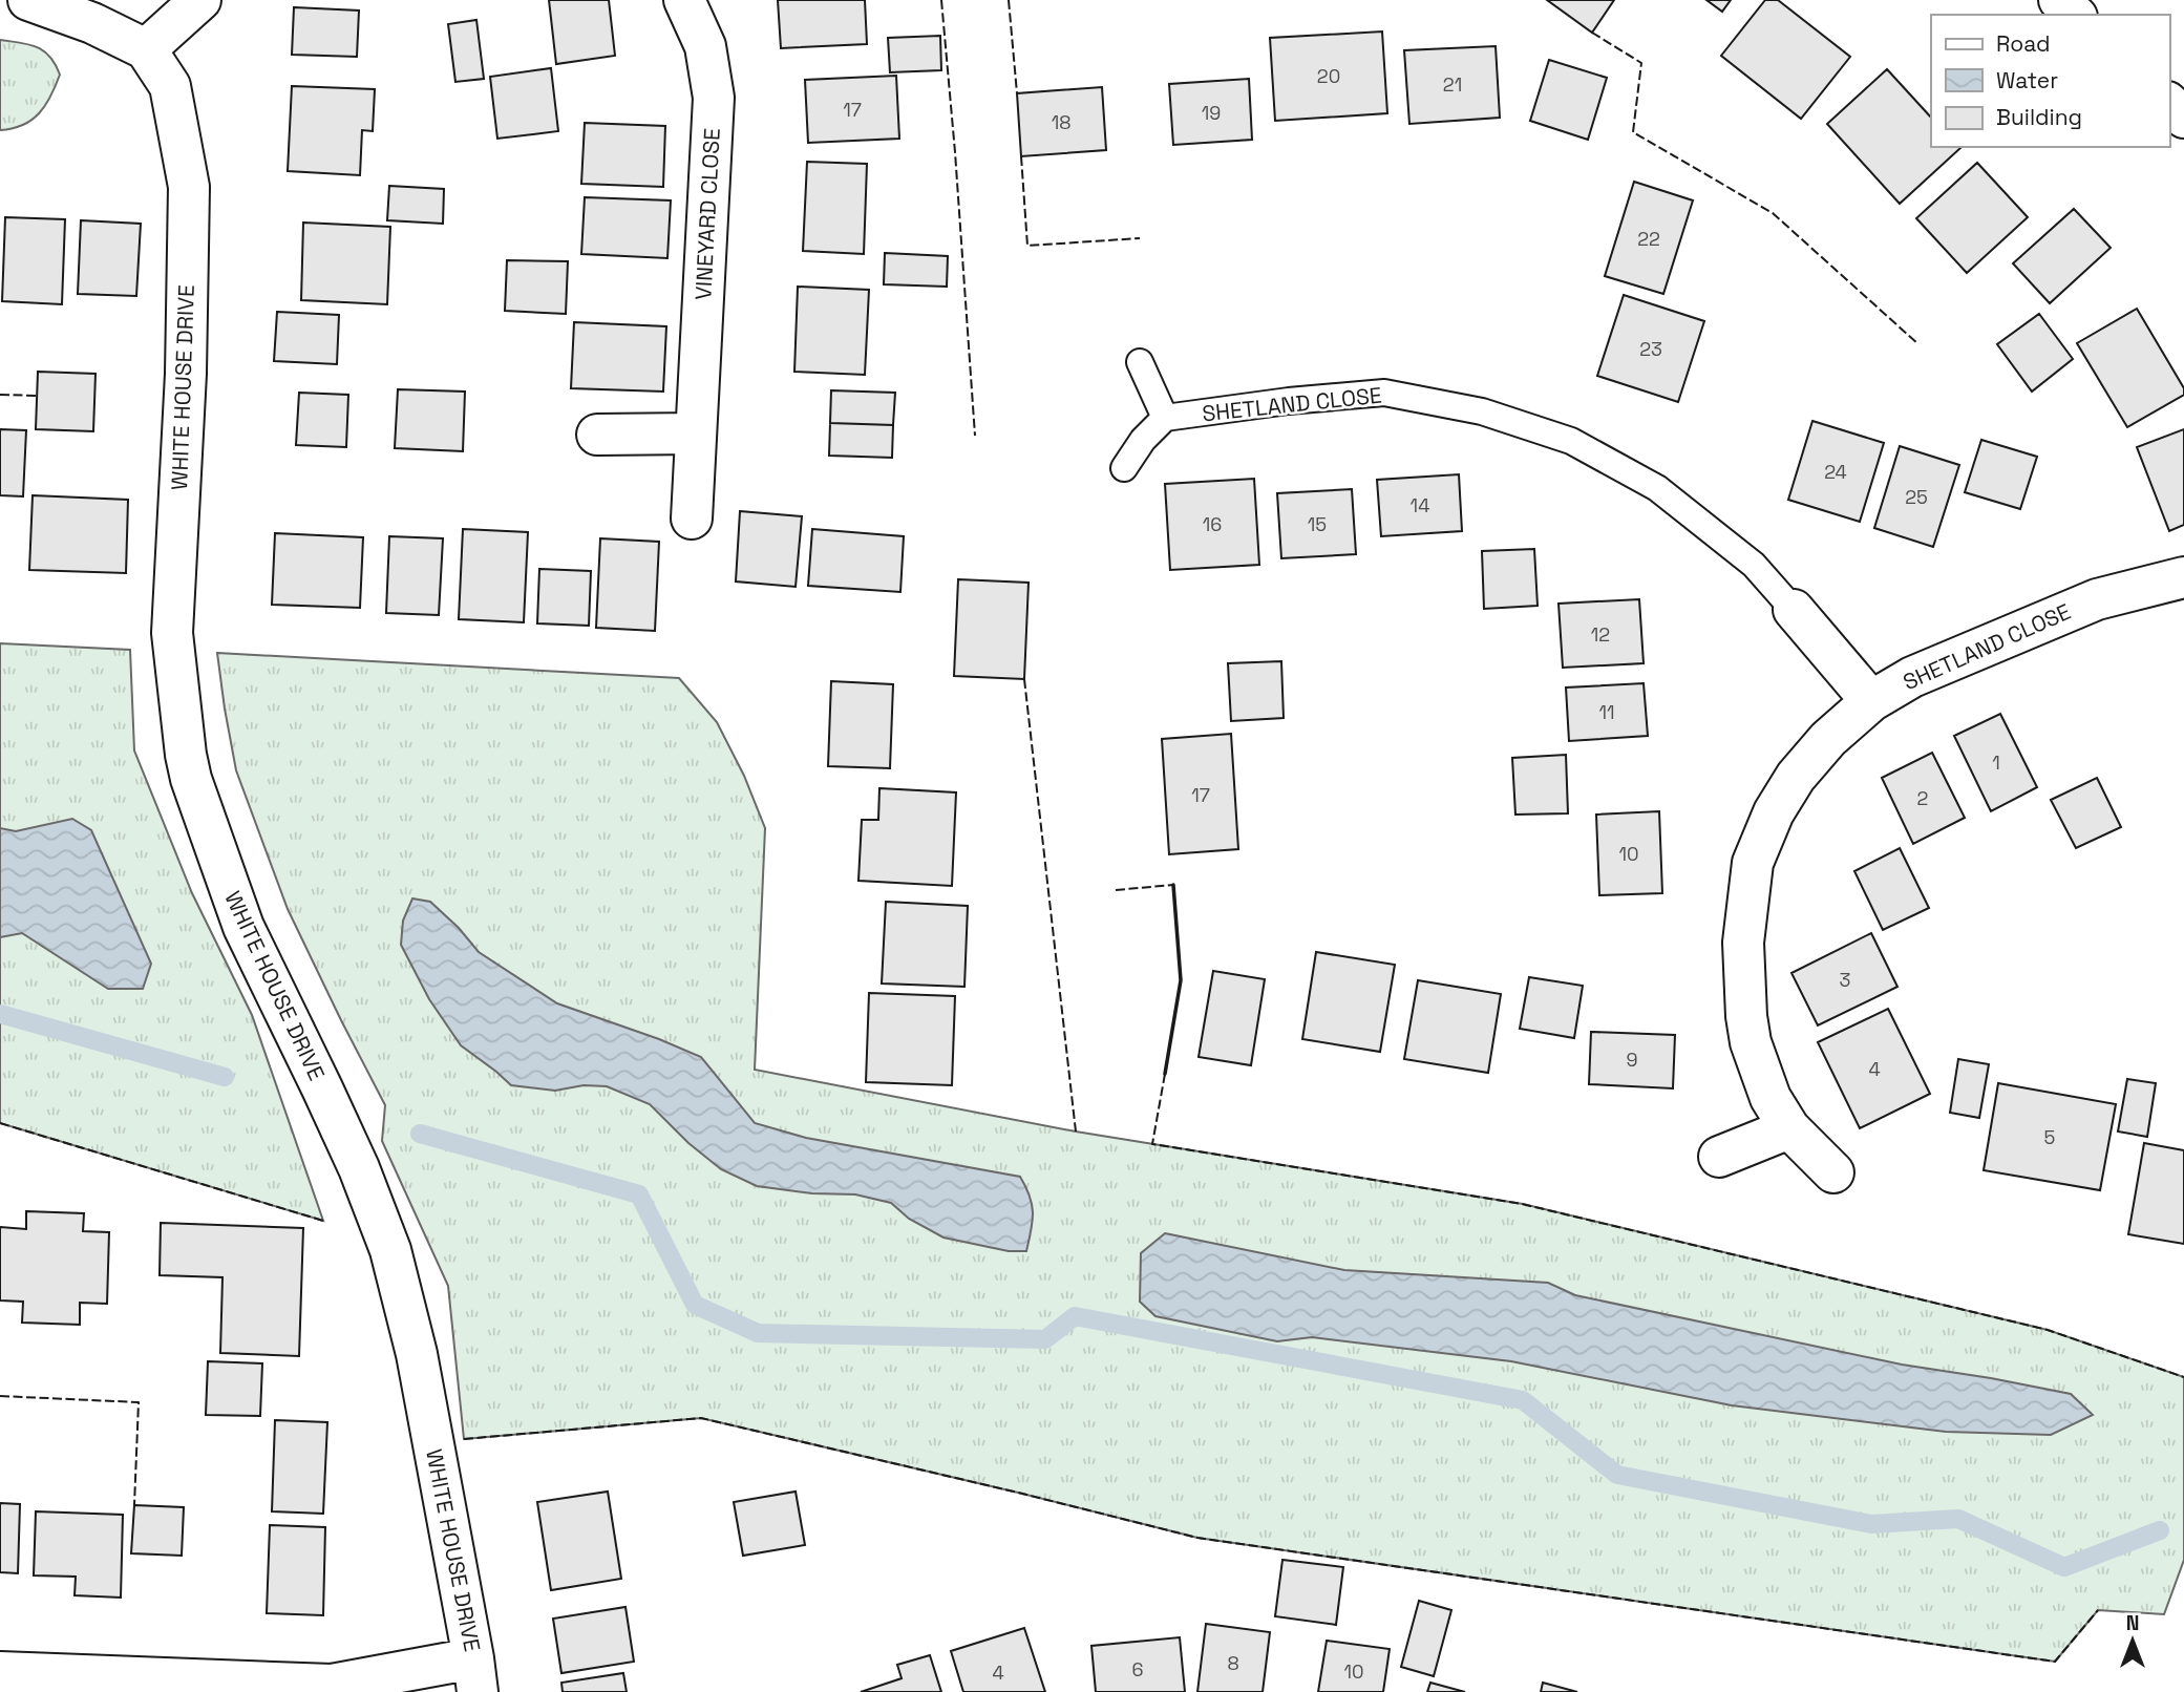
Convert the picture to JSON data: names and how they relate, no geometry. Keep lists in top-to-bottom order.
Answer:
{
  "streets": {
    "street": ["VINEYARD CLOSE", "WHITE HOUSE DRIVE", "SHETLAND CLOSE"]
  },
  "house_numbers": [
    "20",
    "21",
    "17",
    "19",
    "18",
    "22",
    "23",
    "24",
    "25",
    "14",
    "16",
    "15",
    "12",
    "11",
    "1",
    "17",
    "2",
    "10",
    "3",
    "9",
    "4",
    "5",
    "8",
    "6",
    "10",
    "4"
  ],
  "legend": ["Road", "Water", "Building"],
  "north": "top"
}
